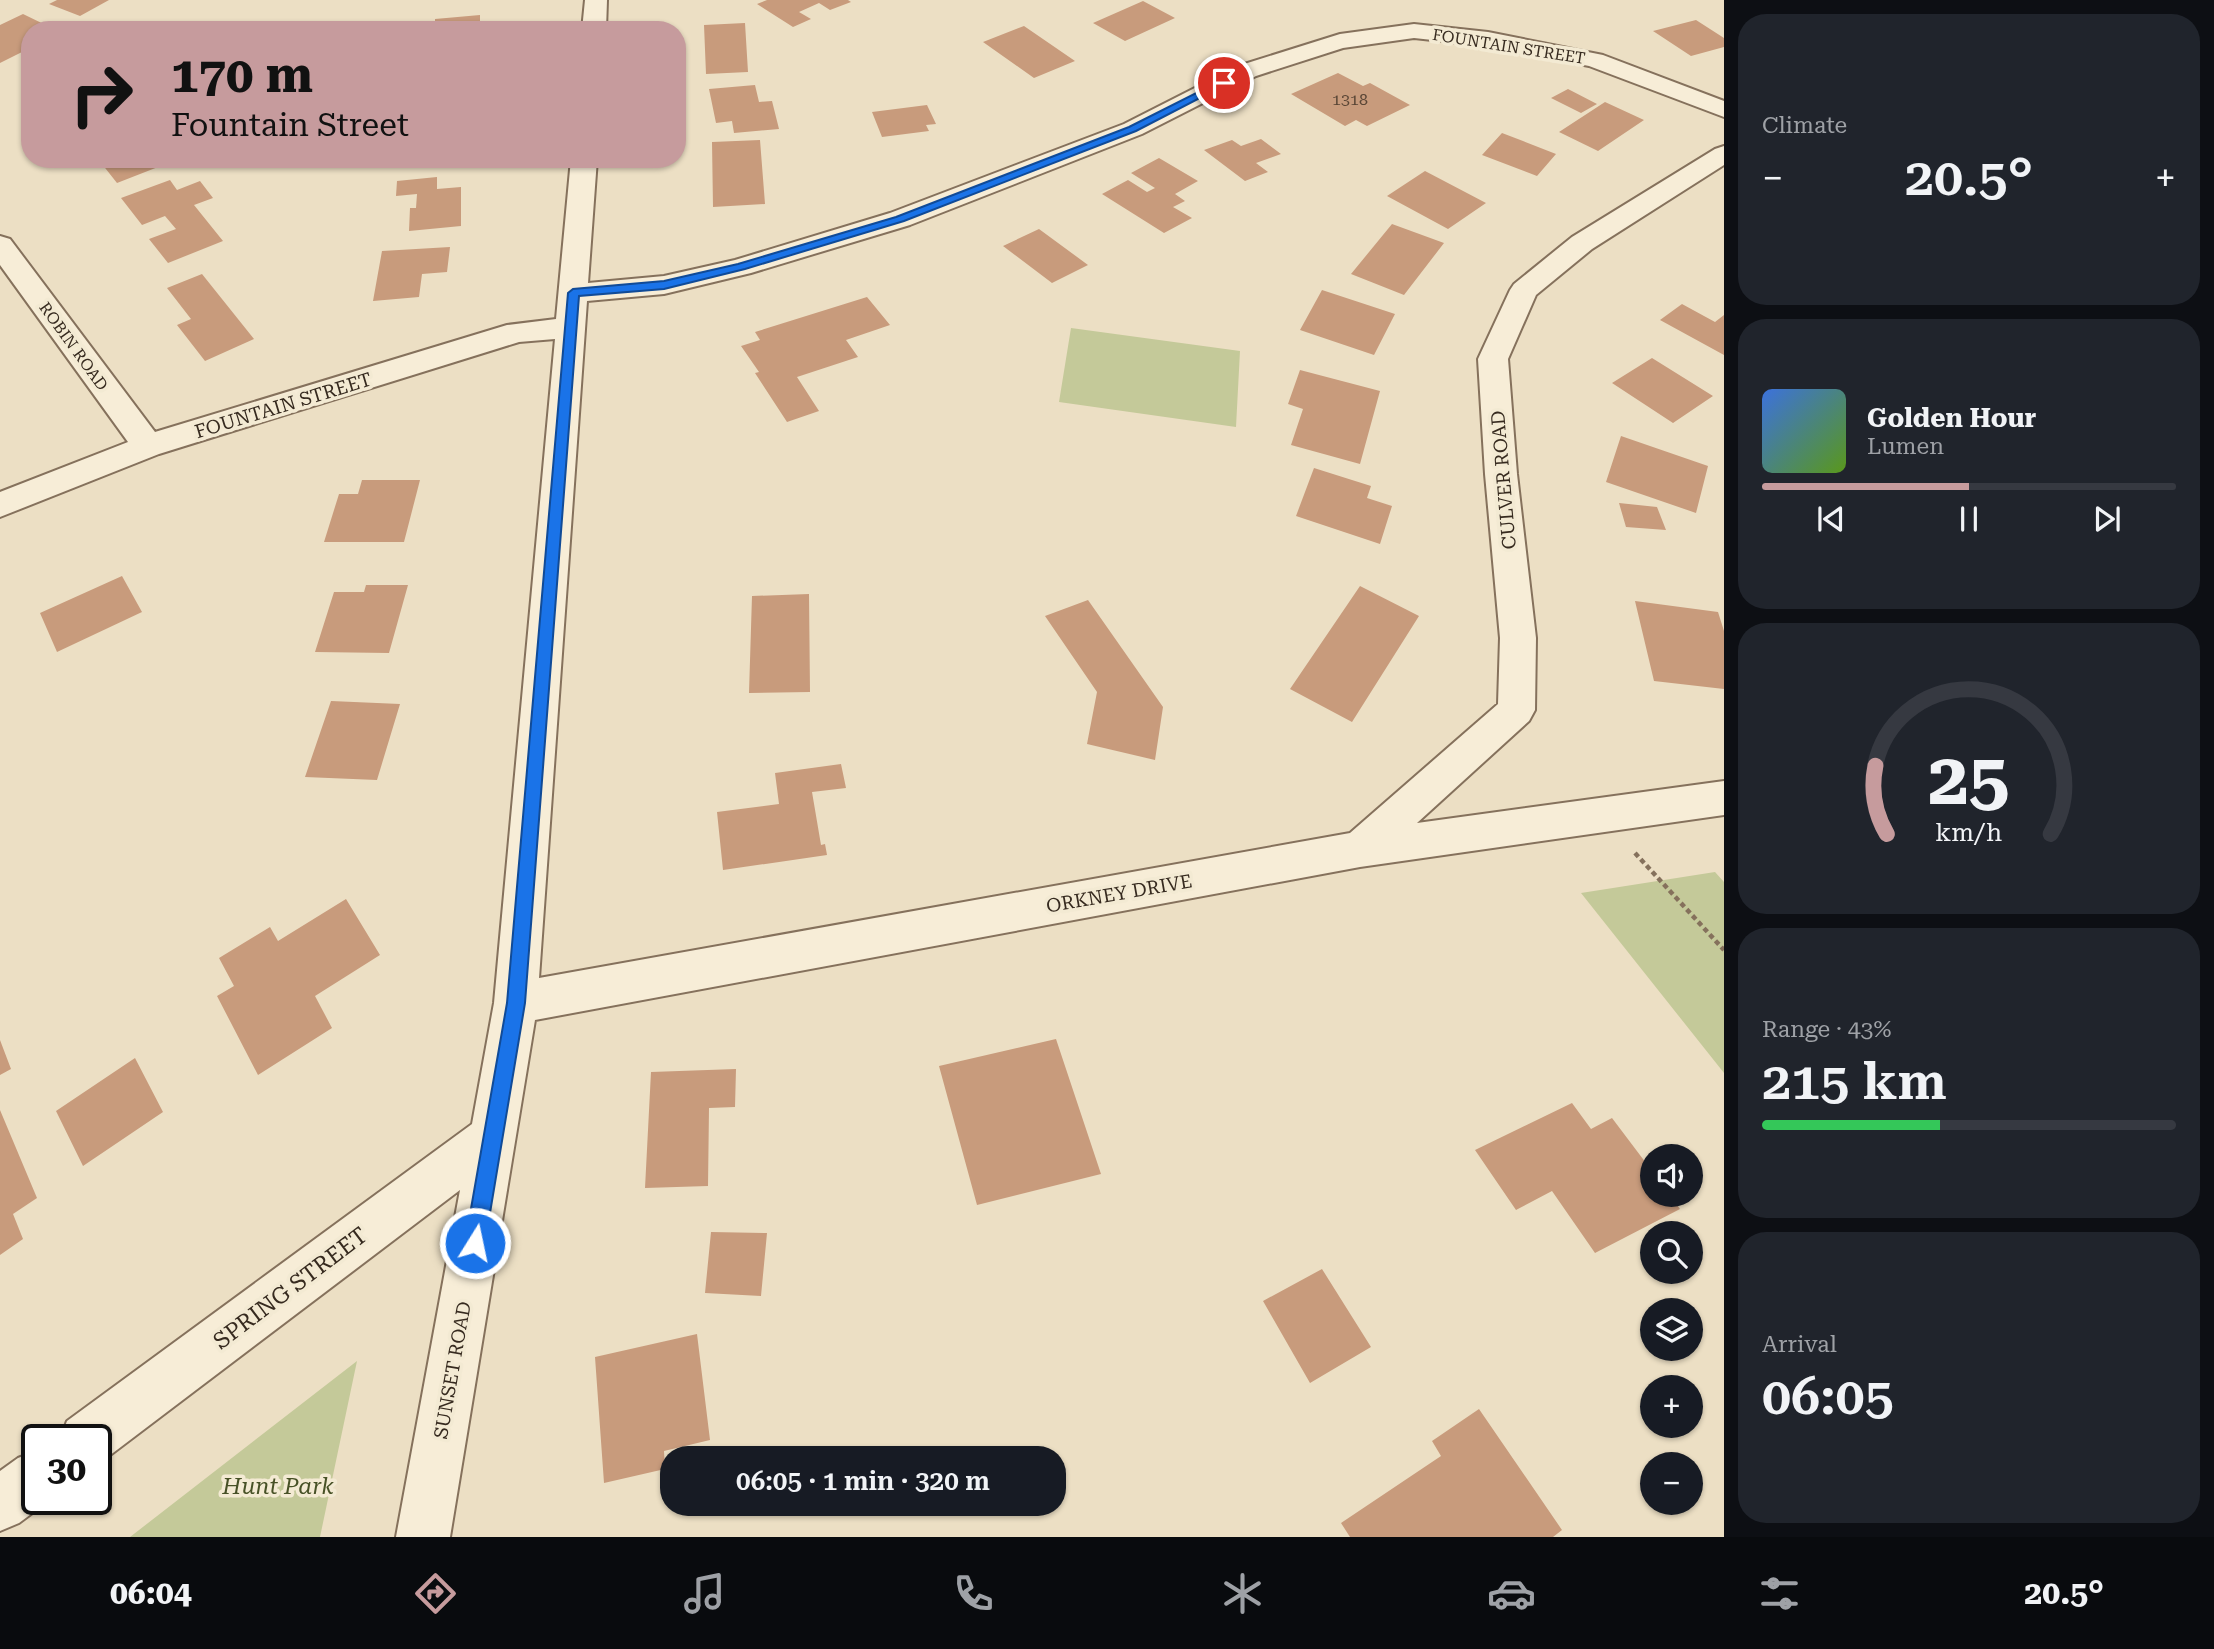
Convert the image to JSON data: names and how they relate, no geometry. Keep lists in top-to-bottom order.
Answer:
{
  "streets": {
    "street": [
      "FOUNTAIN STREET",
      "ROBIN ROAD",
      "CULVER ROAD",
      "ORKNEY DRIVE",
      "SPRING STREET",
      "SUNSET ROAD"
    ]
  },
  "crossings": [
    ["FOUNTAIN STREET", "ROBIN ROAD"],
    ["FOUNTAIN STREET", "SUNSET ROAD"],
    ["CULVER ROAD", "ORKNEY DRIVE"],
    ["ORKNEY DRIVE", "SUNSET ROAD"],
    ["SPRING STREET", "SUNSET ROAD"]
  ],
  "parks": ["Hunt Park"],
  "house_numbers": ["1318"],
  "page": {
    "tile": [
      "Climate",
      ["Range · 43%", "215 km"],
      ["Arrival", "06:05"]
    ],
    "turn": ["170 m", "Fountain Street"],
    "heat": ["−", "20.5°", "+"],
    "song": ["Golden Hour", "Lumen"],
    "map_buttons": ["+", "−"],
    "limit": "30",
    "trip": "06:05 · 1 min · 320 m",
    "tabs": ["06:04", "20.5°"],
    "gauge": ["25", "km/h"]
  }
}
